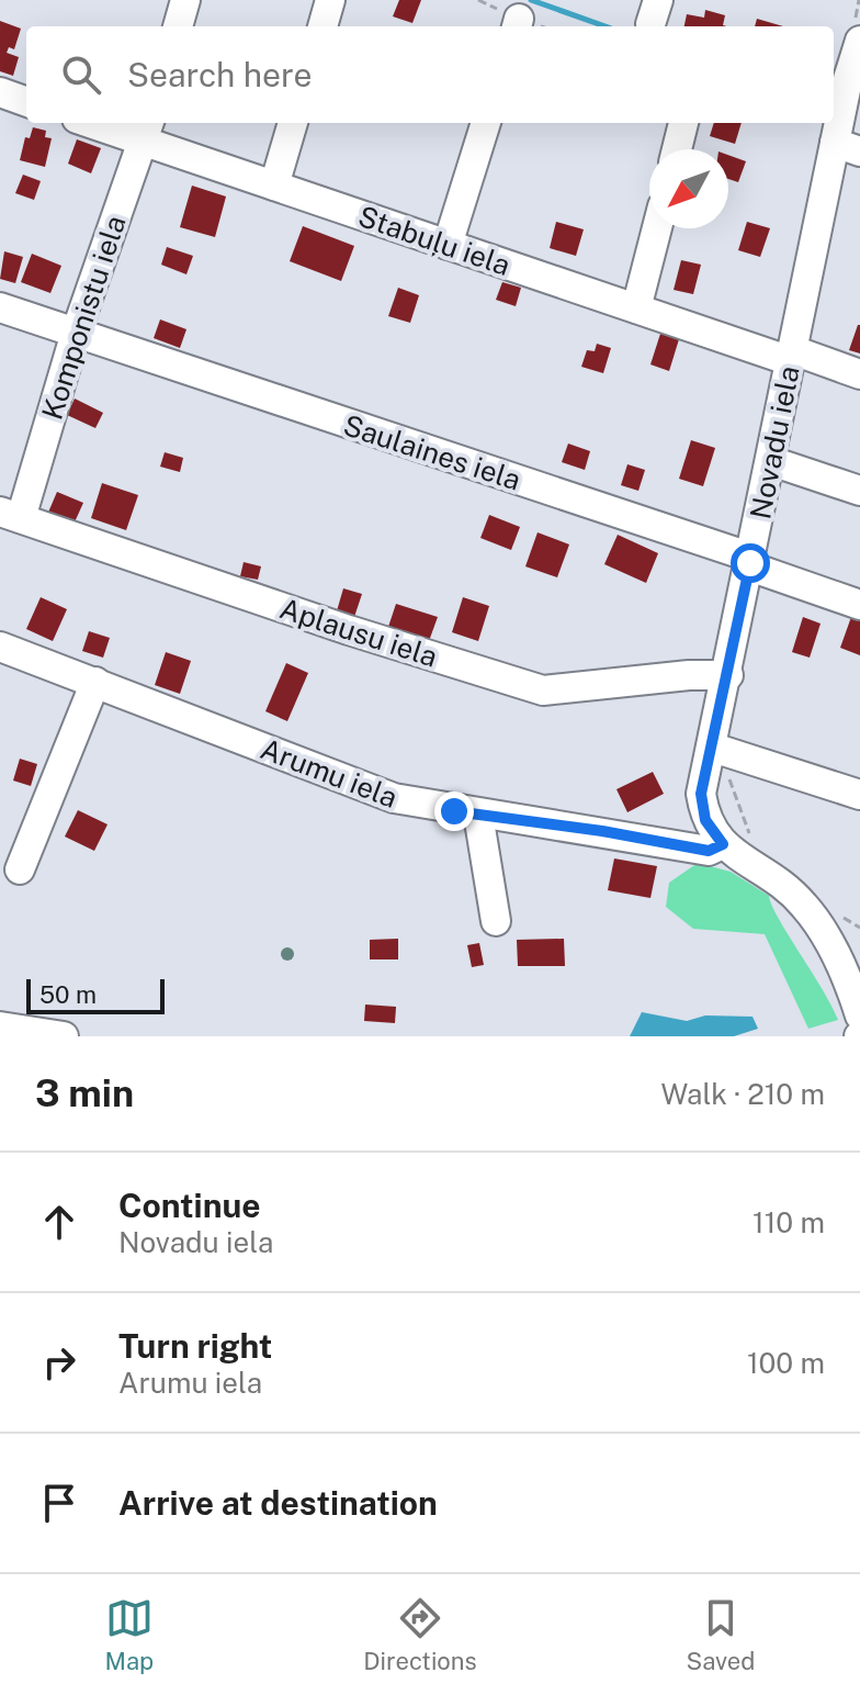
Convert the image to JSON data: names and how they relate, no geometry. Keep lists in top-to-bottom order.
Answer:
{
  "streets": {
    "street": [
      "Stabuļu iela",
      "Komponistu iela",
      "Novadu iela",
      "Saulaines iela",
      "Aplausu iela",
      "Arumu iela"
    ]
  },
  "crossings": [
    ["Stabuļu iela", "Komponistu iela"],
    ["Stabuļu iela", "Novadu iela"],
    ["Komponistu iela", "Saulaines iela"],
    ["Komponistu iela", "Aplausu iela"],
    ["Novadu iela", "Saulaines iela"],
    ["Novadu iela", "Aplausu iela"],
    ["Novadu iela", "Arumu iela"]
  ],
  "scale_bar": "50 m",
  "north": "bottom left",
  "page": {
    "search": "Search here",
    "scale": "50 m",
    "heading": ["3 min", "Walk · 210 m"],
    "list": [
      ["Continue", "Novadu iela", "110 m"],
      ["Turn right", "Arumu iela", "100 m"],
      "Arrive at destination"
    ],
    "nav": ["Map", "Directions", "Saved"]
  }
}
